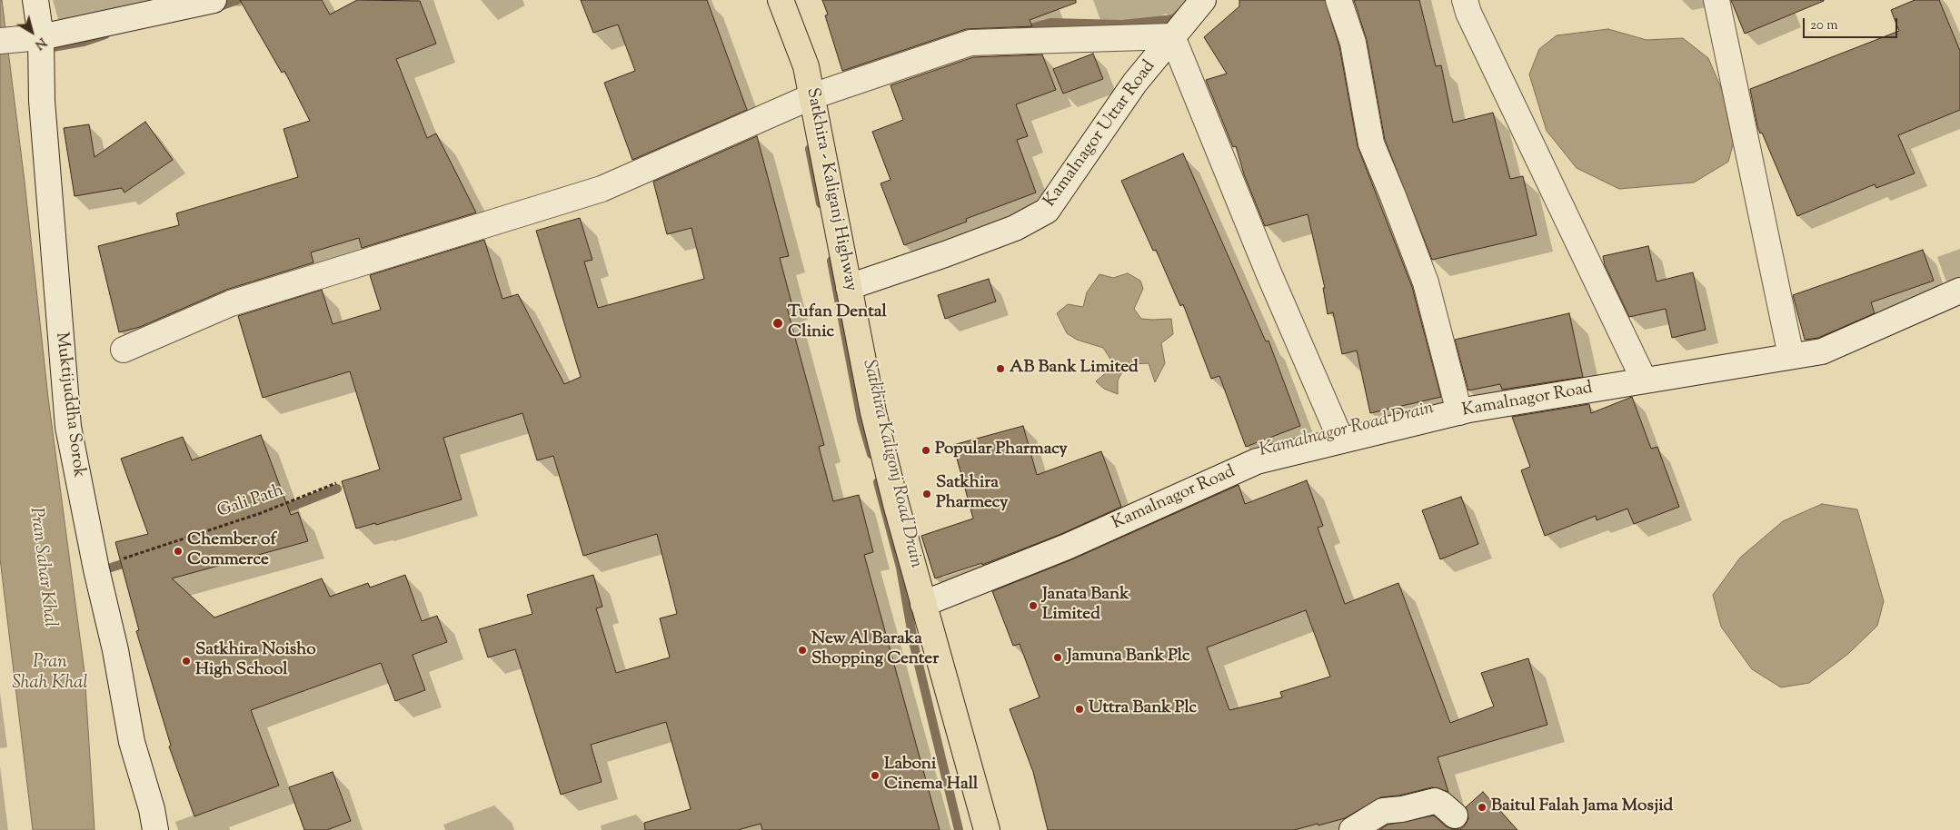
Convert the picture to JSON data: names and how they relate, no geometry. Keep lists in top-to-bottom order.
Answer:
{
  "streets": {
    "highway": ["Satkhira - Kaliganj Highway"],
    "street": ["Kamalnagor Uttar Road", "Kamalnagor Road", "Muktijuddha Sorok"],
    "path": ["Gali Path"]
  },
  "crossings": [
    ["Kamalnagor Uttar Road", "Satkhira - Kaliganj Highway"],
    ["Satkhira - Kaliganj Highway", "Kamalnagor Road"],
    ["Muktijuddha Sorok", "Gali Path"]
  ],
  "water": [
    "Kamalnagor Road Drain",
    "Satkhira Kaligonj Road Drain",
    "Pran Sahar Khal",
    "Pran Shah Khal"
  ],
  "places": [
    "Tufan Dental Clinic",
    "AB Bank Limited",
    "Popular Pharmacy",
    "Satkhira Pharmecy",
    "Chember of Commerce",
    "Janata Bank Limited",
    "New Al Baraka Shopping Center",
    "Jamuna Bank Plc",
    "Satkhira Noisho High School",
    "Uttra Bank Plc",
    "Laboni Cinema Hall",
    "Baitul Falah Jama Mosjid"
  ],
  "scale_bar": "20 m",
  "north": "bottom right"
}
